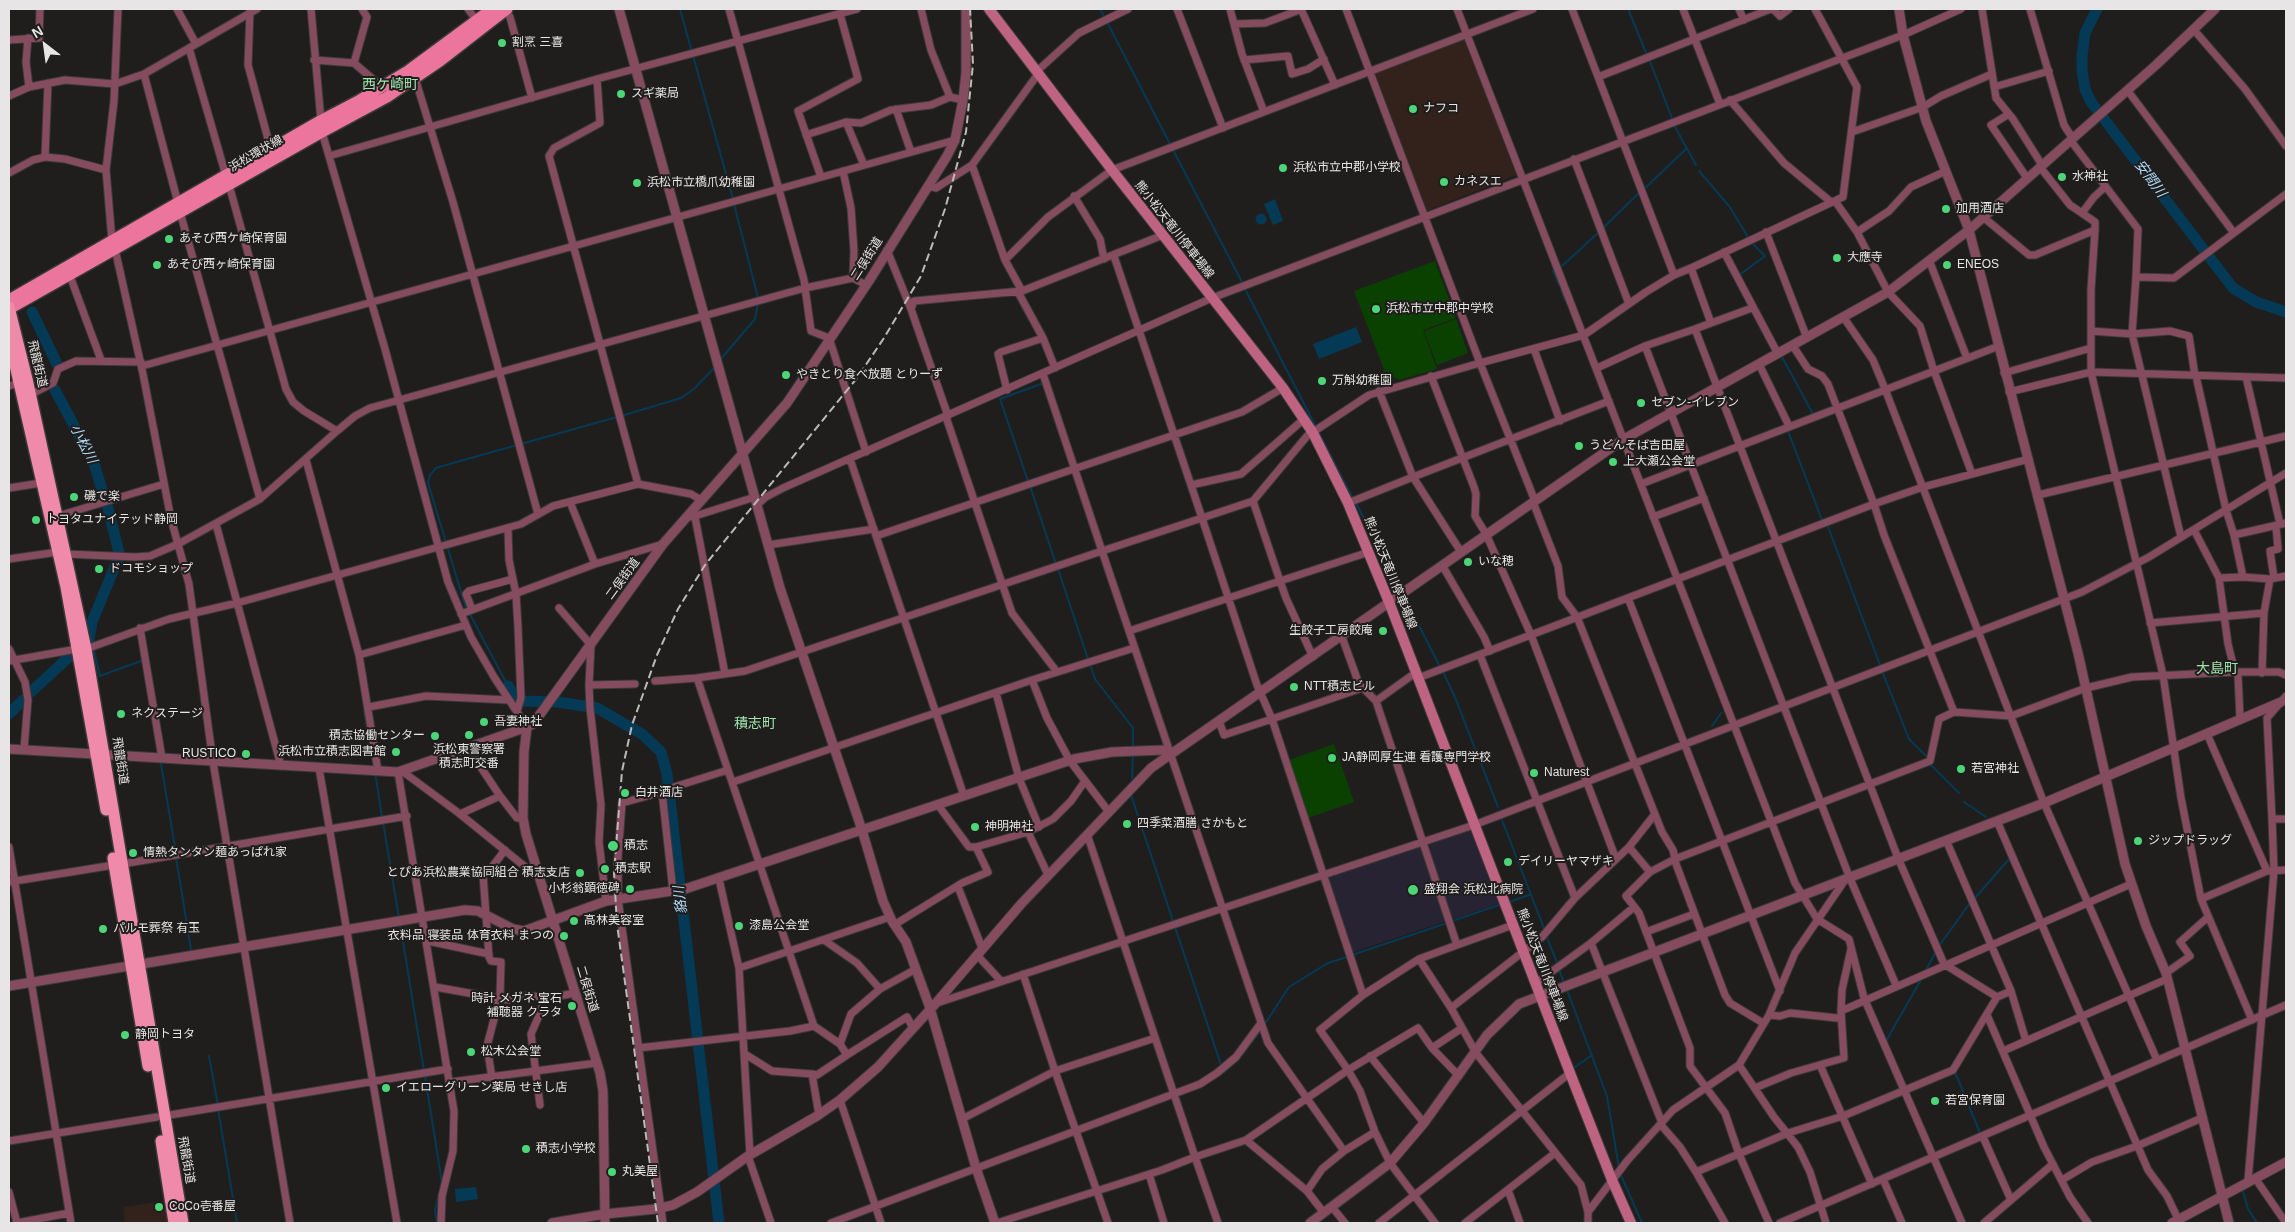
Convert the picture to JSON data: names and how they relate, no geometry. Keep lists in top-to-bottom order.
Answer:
{
  "streets": {
    "highway": ["飛龍街道"],
    "main road": ["浜松環状線", "熊小松天竜川停車場線"],
    "street": ["二俣街道"]
  },
  "crossings": [
    ["浜松環状線", "飛龍街道"]
  ],
  "districts": ["西ケ崎町", "大島町", "積志町"],
  "water": ["安間川", "小松川", "貉川"],
  "places": [
    "割烹 三喜",
    "スギ薬局",
    "ナフコ",
    "浜松市立中郡小学校",
    "水神社",
    "カネスエ",
    "浜松市立橋爪幼稚園",
    "加用酒店",
    "あそび西ケ崎保育園",
    "大應寺",
    "あそび西ヶ崎保育園",
    "ENEOS",
    "浜松市立中郡中学校",
    "やきとり食べ放題 とりーず",
    "万斛幼稚園",
    "セブン-イレブン",
    "うどんそば吉田屋",
    "上大瀬公会堂",
    "磯で楽",
    "トヨタユナイテッド静岡",
    "いな穂",
    "ドコモショップ",
    "生餃子工房餃庵",
    "NTT積志ビル",
    "ネクステージ",
    "吾妻神社",
    "浜松東警察署 積志町交番",
    "積志協働センター",
    "浜松市立積志図書館",
    "RUSTICO",
    "JA静岡厚生連 看護専門学校",
    "若宮神社",
    "Naturest",
    "白井酒店",
    "四季菜酒膳 さかもと",
    "神明神社",
    "ジップドラッグ",
    "積志",
    "情熱タンタン麺あっぱれ家",
    "デイリーヤマザキ",
    "積志駅",
    "とぴあ浜松農業協同組合 積志支店",
    "小杉翁顕徳碑",
    "盛翔会 浜松北病院",
    "高林美容室",
    "漆島公会堂",
    "パルモ葬祭 有玉",
    "衣料品 寝装品 体育衣料 まつの",
    "時計 メガネ 宝石 補聴器 クラタ",
    "静岡トヨタ",
    "松木公会堂",
    "イエローグリーン薬局 せきし店",
    "若宮保育園",
    "積志小学校",
    "丸美屋",
    "CoCo壱番屋"
  ],
  "north": "top left"
}
